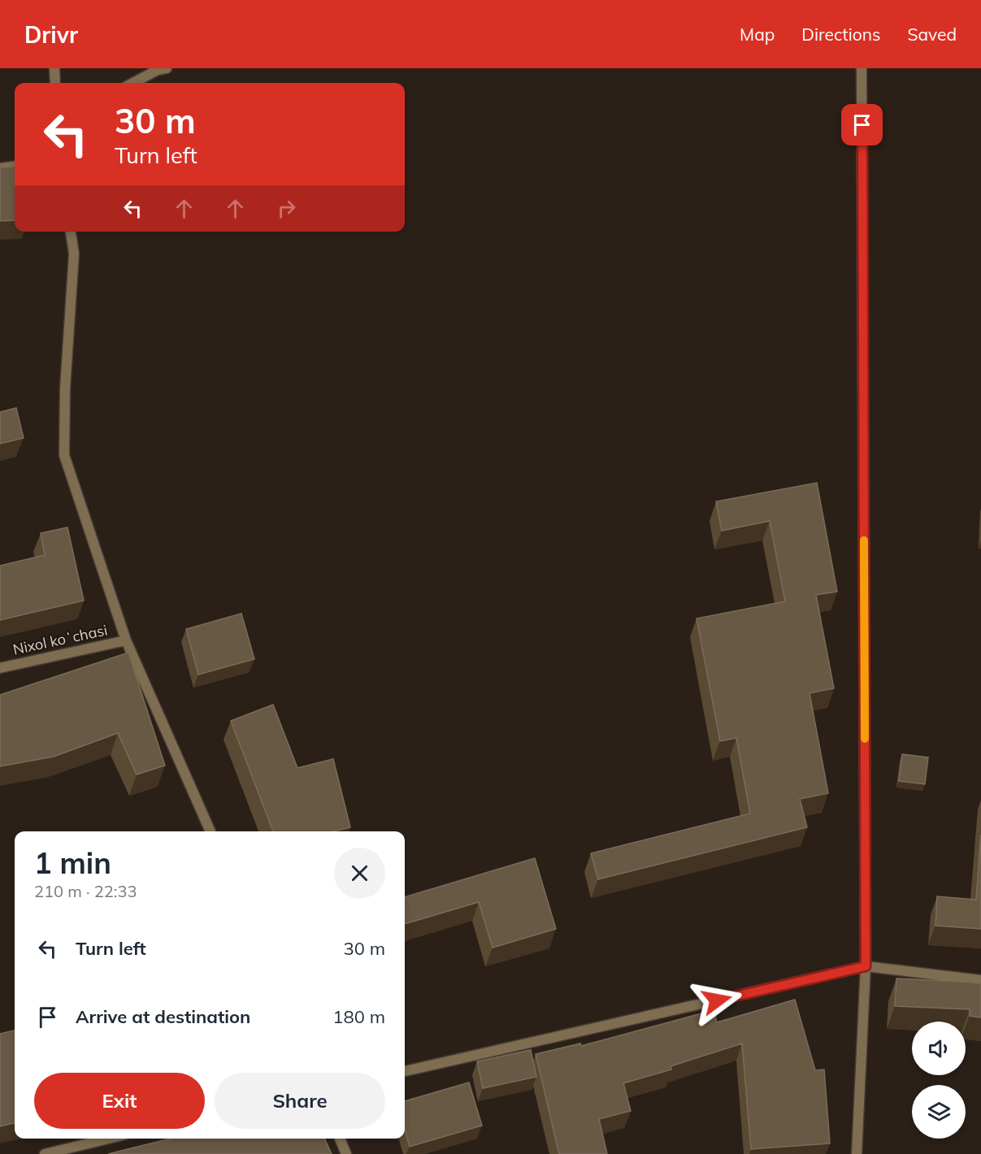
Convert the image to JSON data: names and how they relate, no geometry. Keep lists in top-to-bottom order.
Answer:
{
  "streets": {
    "street": ["Nixol koʻchasi"]
  },
  "page": {
    "header": "Drivr",
    "nav": ["Map", "Directions", "Saved"],
    "turn": ["30 m", "Turn left"],
    "heading": ["1 min", "210 m · 22:33"],
    "list": [
      {
        "name": "Turn left",
        "value": "30 m"
      },
      {
        "name": "Arrive at destination",
        "value": "180 m"
      }
    ],
    "buttons": ["Exit", "Share"]
  }
}
